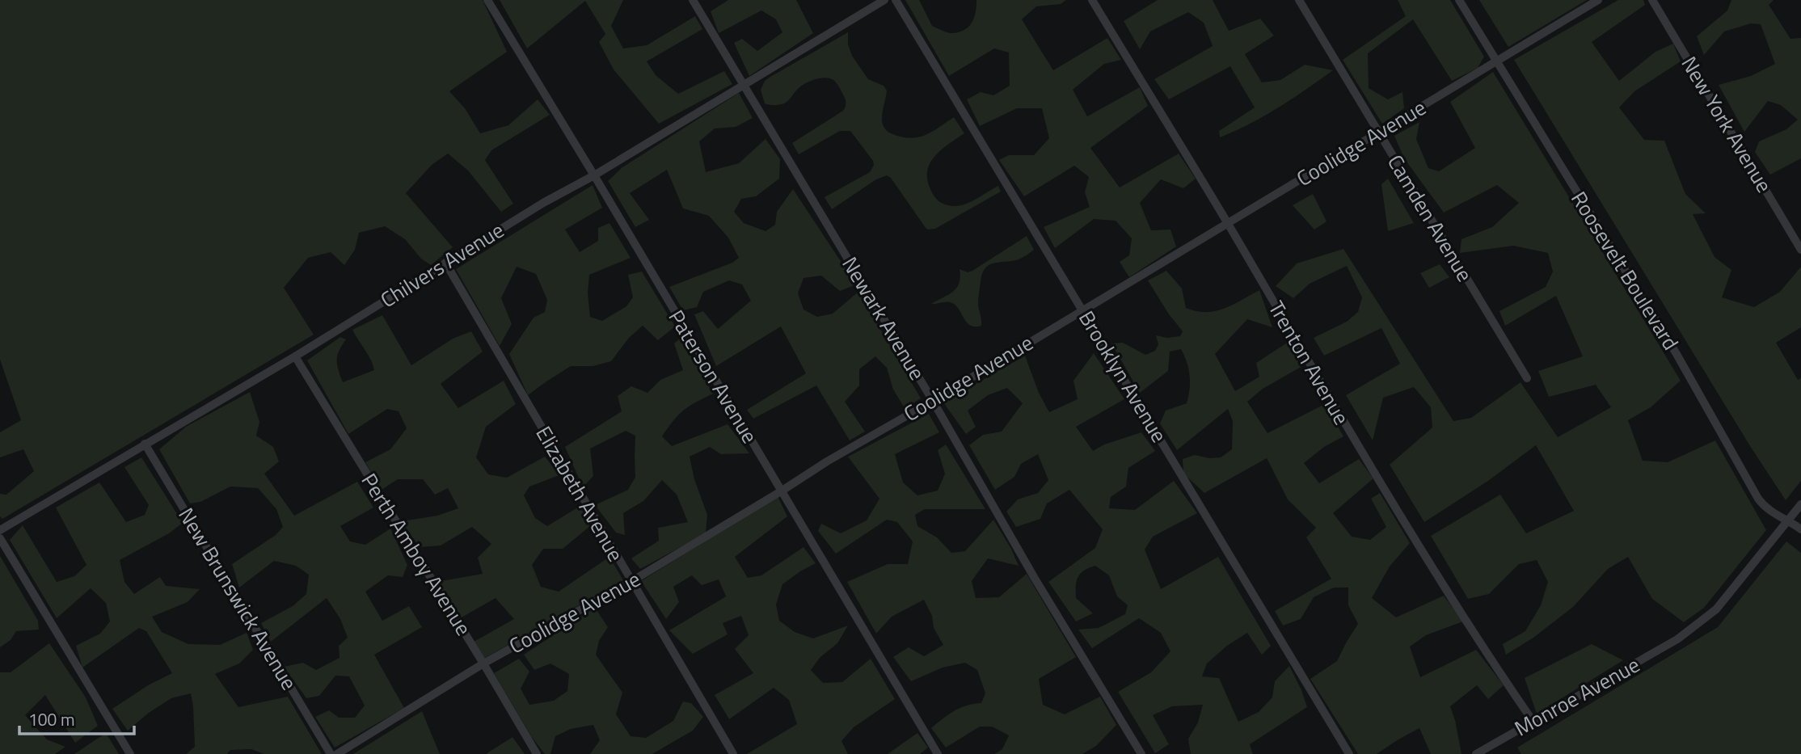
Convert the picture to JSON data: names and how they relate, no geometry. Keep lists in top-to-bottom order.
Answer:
{
  "streets": {
    "street": [
      "New York Avenue",
      "Coolidge Avenue",
      "Camden Avenue",
      "Chilvers Avenue",
      "Roosevelt Boulevard",
      "Newark Avenue",
      "Trenton Avenue",
      "Paterson Avenue",
      "Brooklyn Avenue",
      "Elizabeth Avenue",
      "Perth Amboy Avenue",
      "New Brunswick Avenue",
      "Monroe Avenue"
    ]
  },
  "crossings": [
    ["Coolidge Avenue", "Camden Avenue"],
    ["Coolidge Avenue", "Roosevelt Boulevard"],
    ["Coolidge Avenue", "Newark Avenue"],
    ["Coolidge Avenue", "Trenton Avenue"],
    ["Coolidge Avenue", "Paterson Avenue"],
    ["Coolidge Avenue", "Brooklyn Avenue"],
    ["Coolidge Avenue", "Elizabeth Avenue"],
    ["Coolidge Avenue", "Perth Amboy Avenue"],
    ["Chilvers Avenue", "Newark Avenue"],
    ["Chilvers Avenue", "Paterson Avenue"],
    ["Chilvers Avenue", "Elizabeth Avenue"],
    ["Chilvers Avenue", "Perth Amboy Avenue"],
    ["Chilvers Avenue", "New Brunswick Avenue"],
    ["Roosevelt Boulevard", "Monroe Avenue"],
    ["Trenton Avenue", "Monroe Avenue"]
  ],
  "scale_bar": "100 m"
}
